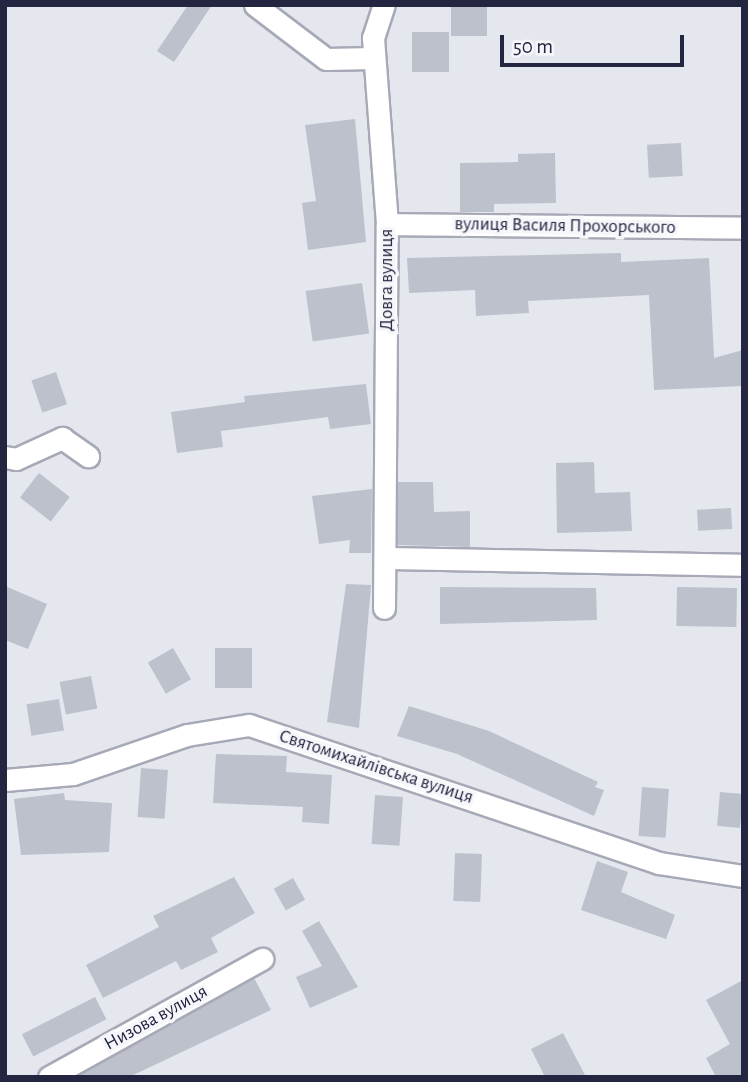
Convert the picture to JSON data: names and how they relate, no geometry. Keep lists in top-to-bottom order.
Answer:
{
  "streets": {
    "street": [
      "вулиця Василя Прохорського",
      "Довга вулиця",
      "Святомихайлівська вулиця",
      "Низова вулиця"
    ]
  },
  "crossings": [
    ["вулиця Василя Прохорського", "Довга вулиця"]
  ],
  "scale_bar": "50 m"
}
